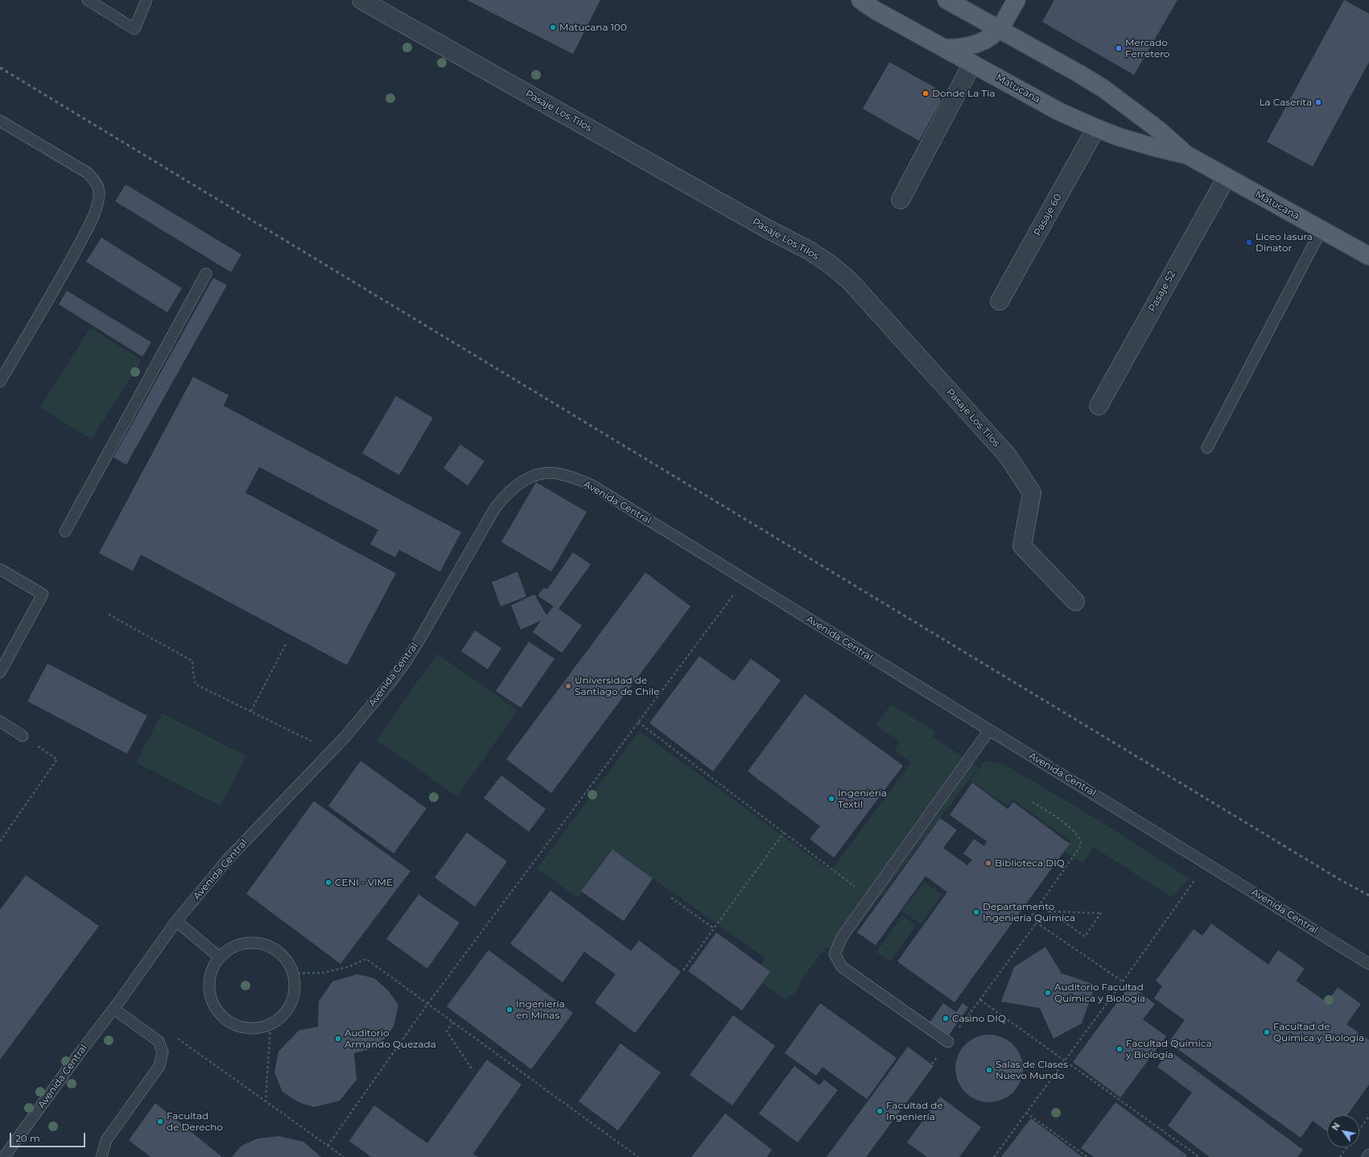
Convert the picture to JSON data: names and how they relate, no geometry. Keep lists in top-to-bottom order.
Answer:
{
  "streets": {
    "main road": ["Matucana"],
    "street": ["Pasaje Los Tilos", "Pasaje 60", "Pasaje 52"],
    "lane": ["Avenida Central"]
  },
  "crossings": [
    ["Matucana", "Pasaje 60"],
    ["Matucana", "Pasaje 52"]
  ],
  "places": [
    "Matucana 100",
    "Mercado Ferretero",
    "Donde La Tia",
    "La Caserita",
    "Liceo Iasura Dinator",
    "Universidad de Santiago de Chile",
    "Ingeniería Textil",
    "Biblioteca DIQ",
    "CENI - VIME",
    "Departamento Ingeniería Química",
    "Auditorio Facultad Química y Biología",
    "Ingeniería en Minas",
    "Casino DIQ",
    "Facultad de Química y Biología",
    "Auditorio Armando Quezada",
    "Facultad Química y Biología",
    "Salas de Clases Nuevo Mundo",
    "Facultad de Ingeniería",
    "Facultad de Derecho"
  ],
  "scale_bar": "20 m",
  "north": "top left"
}
